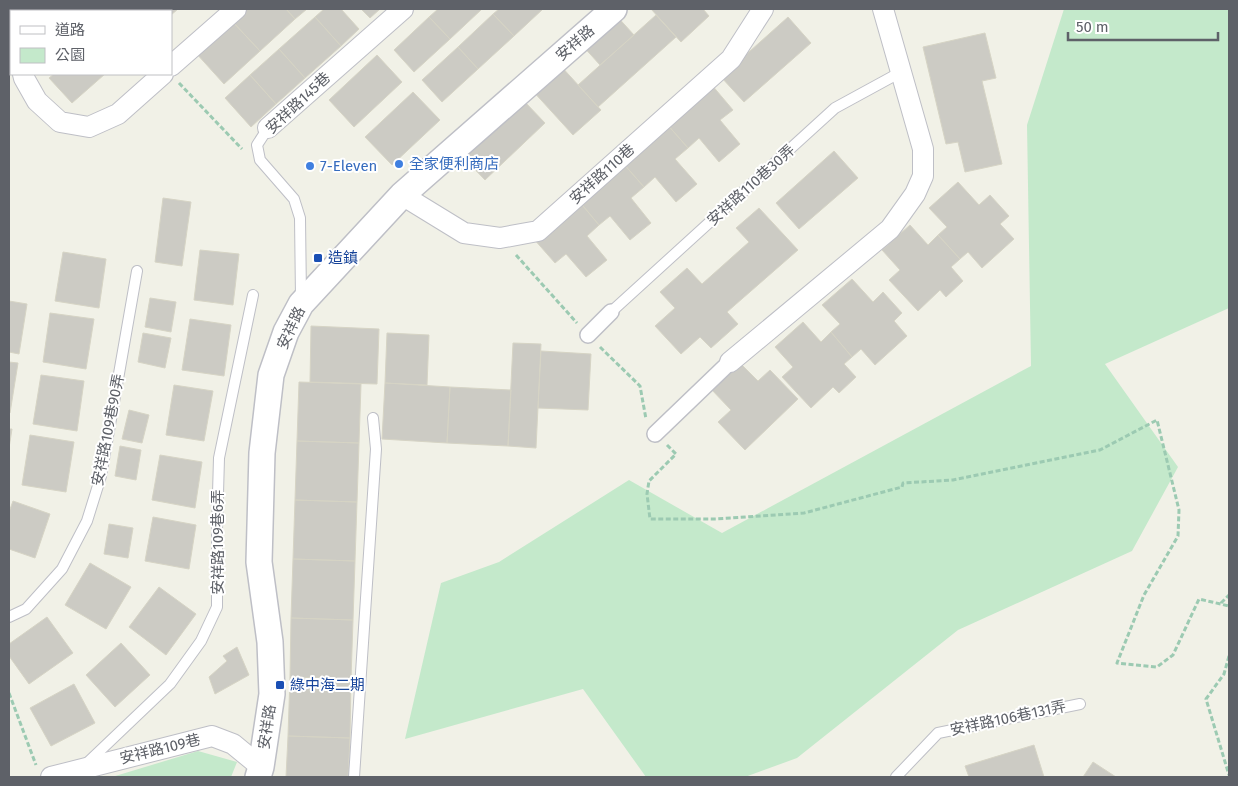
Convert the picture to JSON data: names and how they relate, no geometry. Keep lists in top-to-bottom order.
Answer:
{
  "streets": {
    "street": [
      "安祥路",
      "安祥路145巷",
      "安祥路110巷",
      "安祥路109巷"
    ],
    "lane": [
      "安祥路110巷30弄",
      "安祥路109巷90弄",
      "安祥路109巷6弄",
      "安祥路106巷131弄"
    ]
  },
  "crossings": [
    ["安祥路", "安祥路145巷"],
    ["安祥路", "安祥路110巷"],
    ["安祥路", "安祥路109巷"],
    ["安祥路109巷6弄", "安祥路109巷"]
  ],
  "places": {
    "other": ["全家便利商店", "7-Eleven"],
    "transit": ["造鎮", "綠中海二期"]
  },
  "legend": ["道路", "公園"],
  "scale_bar": "50 m"
}
